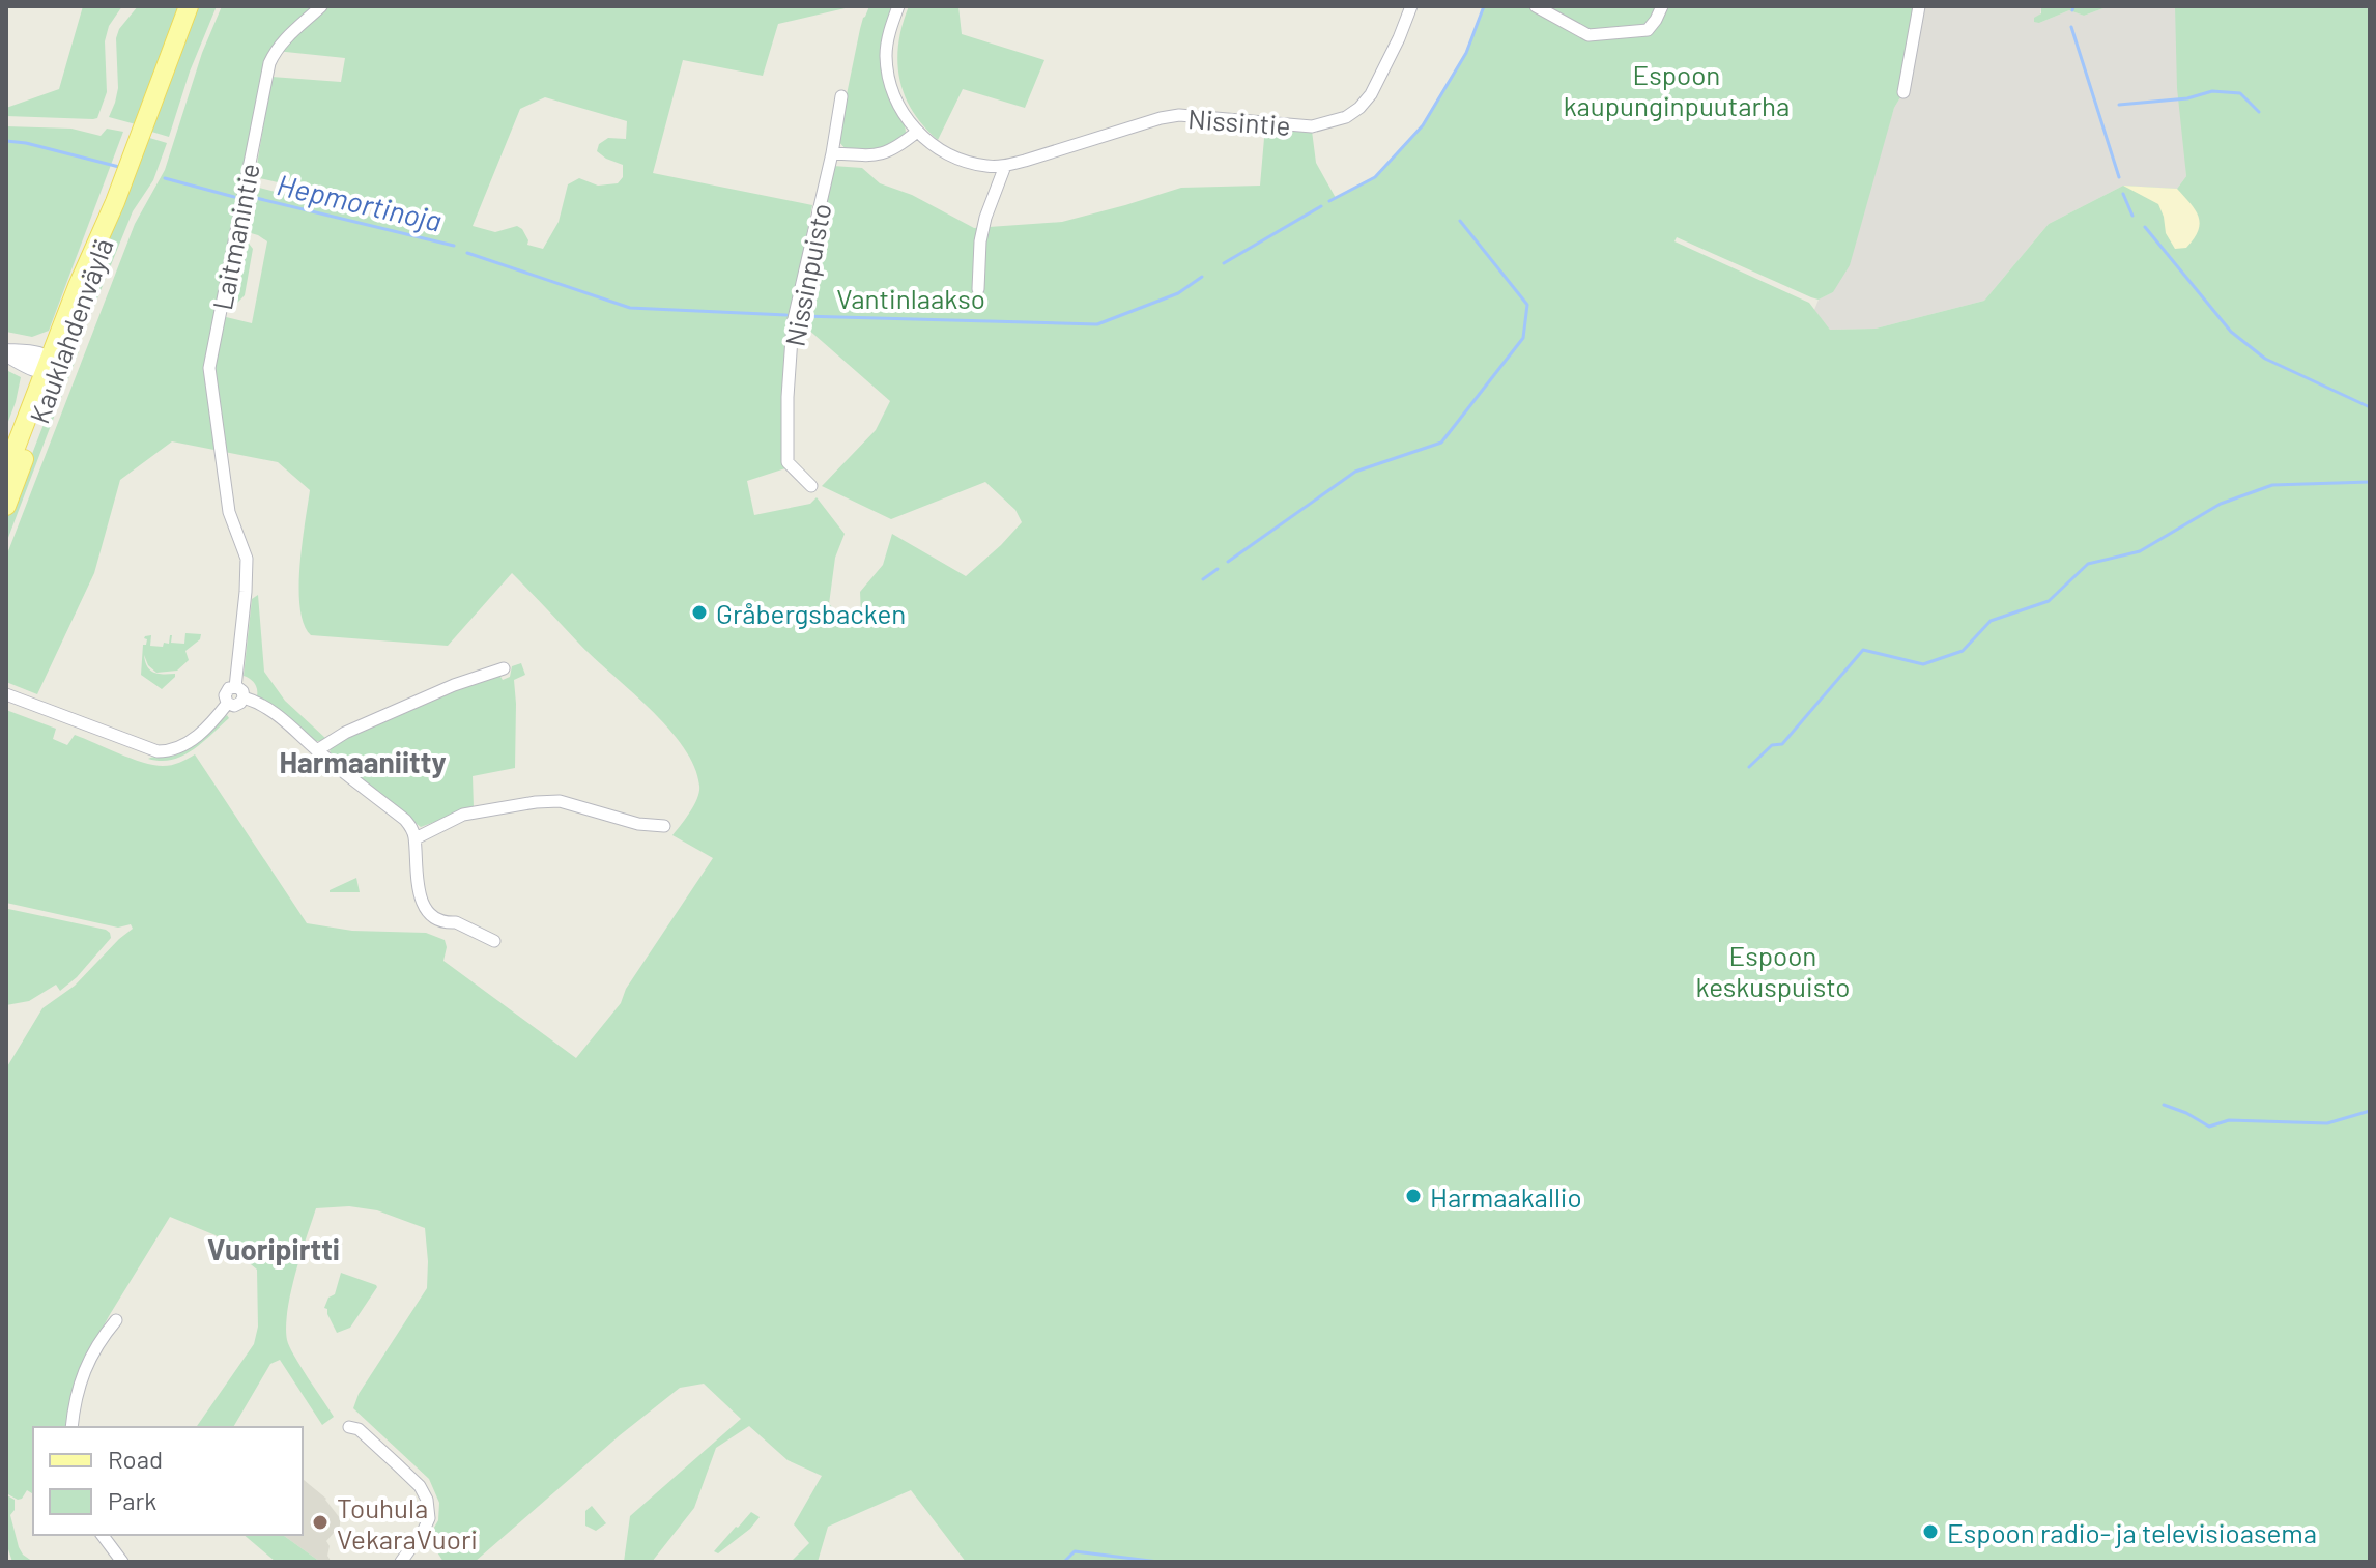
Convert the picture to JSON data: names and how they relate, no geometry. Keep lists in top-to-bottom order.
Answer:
{
  "streets": {
    "main road": ["Kauklahdenväylä"],
    "street": ["Nissintie", "Laitmanintie", "Nissinpuisto"]
  },
  "districts": ["Harmaaniitty", "Vuoripirtti"],
  "water": ["Hepmortinoja"],
  "parks": ["Espoon kaupunginpuutarha", "Vantinlaakso", "Espoon keskuspuisto"],
  "places": [
    "Gråbergsbacken",
    "Harmaakallio",
    "Touhula VekaraVuori",
    "Espoon radio- ja televisioasema"
  ],
  "legend": ["Road", "Park"]
}
